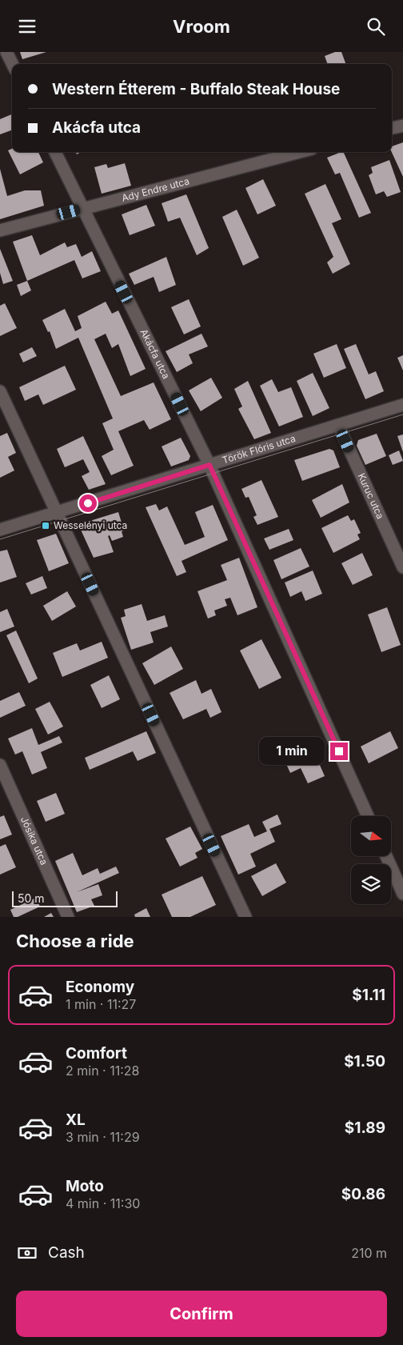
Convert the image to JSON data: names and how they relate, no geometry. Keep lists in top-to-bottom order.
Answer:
{
  "streets": {
    "street": [
      "Ady Endre utca",
      "Akácfa utca",
      "Török Flóris utca",
      "Kuruc utca",
      "Jósika utca"
    ]
  },
  "crossings": [
    ["Ady Endre utca", "Akácfa utca"],
    ["Akácfa utca", "Török Flóris utca"],
    ["Török Flóris utca", "Kuruc utca"]
  ],
  "places": {
    "transit": ["Wesselényi utca"]
  },
  "scale_bar": "50 m",
  "north": "right",
  "page": {
    "header": "Vroom",
    "banner": ["Western Étterem - Buffalo Steak House", "Akácfa utca"],
    "bubble": "1 min",
    "scale": "50 m",
    "heading": "Choose a ride",
    "list": [
      {
        "name": "Economy",
        "note": "1 min · 11:27",
        "value": "$1.11"
      },
      {
        "name": "Comfort",
        "note": "2 min · 11:28",
        "value": "$1.50"
      },
      {
        "name": "XL",
        "note": "3 min · 11:29",
        "value": "$1.89"
      },
      {
        "name": "Moto",
        "note": "4 min · 11:30",
        "value": "$0.86"
      }
    ],
    "pay": ["Cash", "210 m"],
    "buttons": "Confirm"
  }
}
